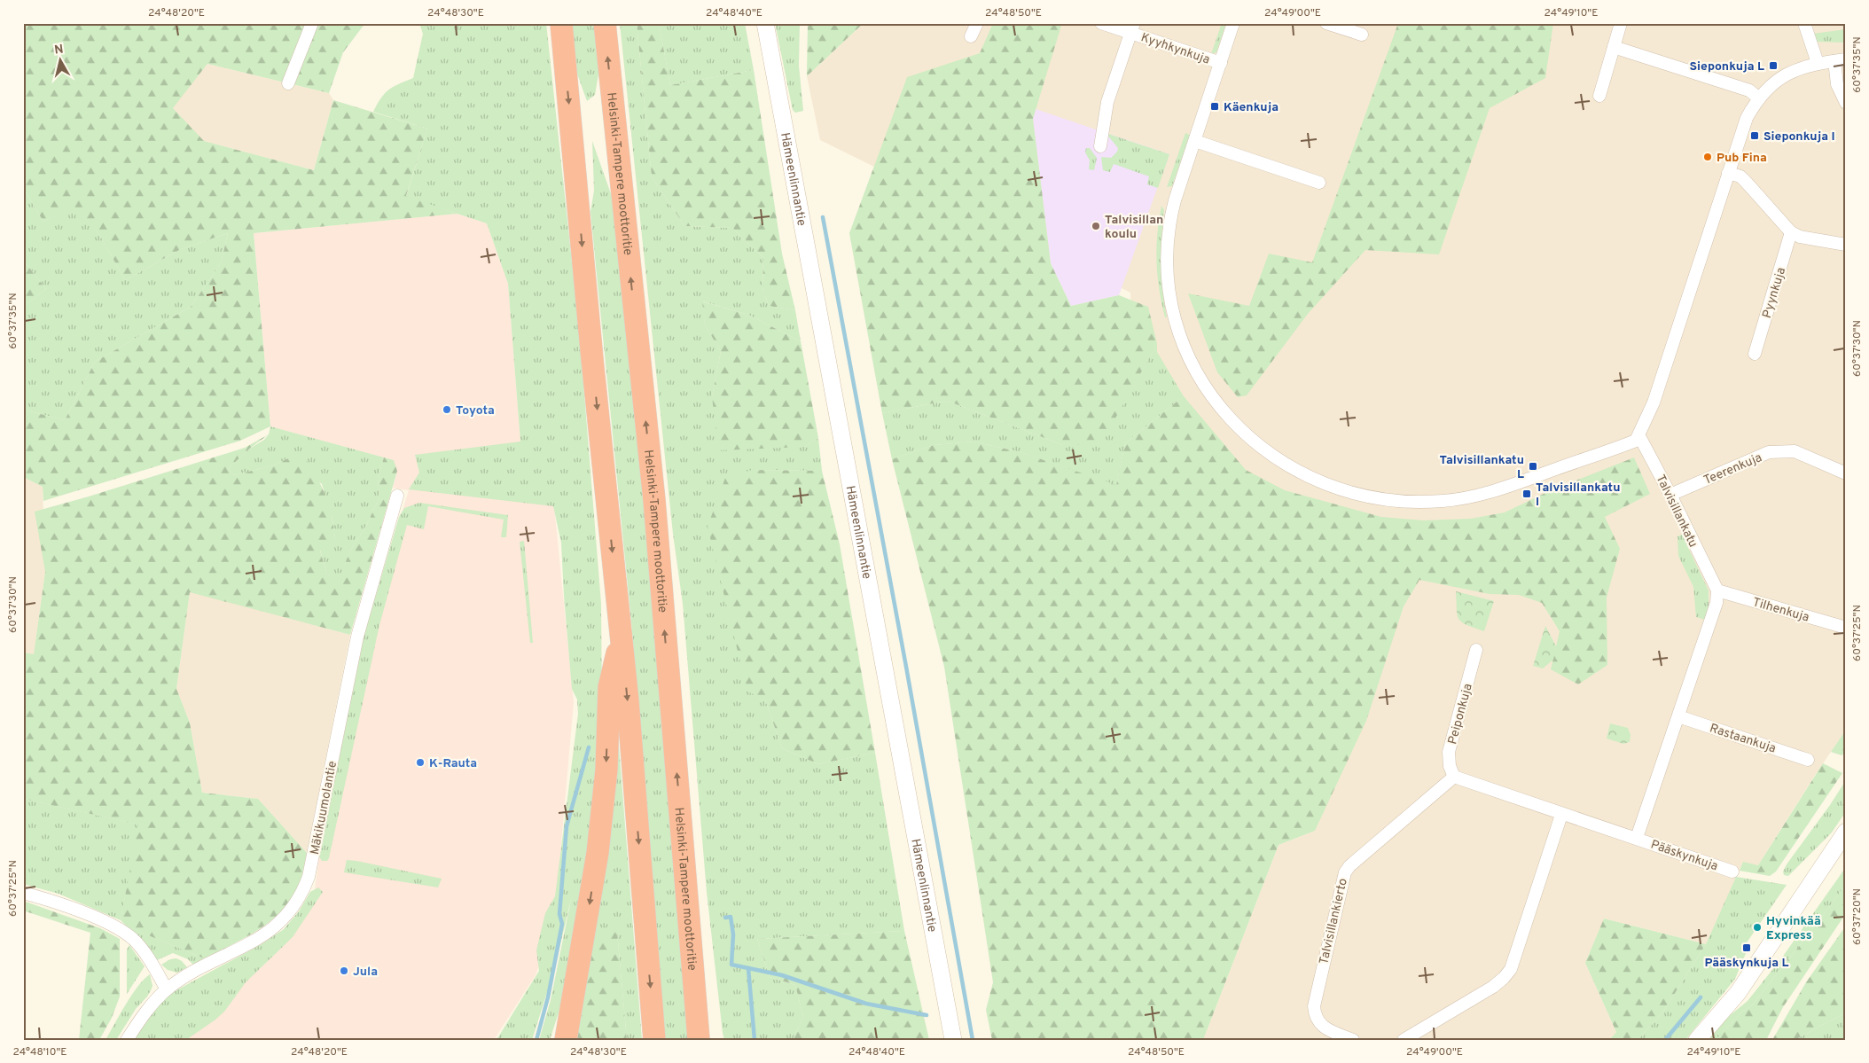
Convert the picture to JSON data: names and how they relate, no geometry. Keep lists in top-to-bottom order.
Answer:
{
  "streets": {
    "highway": ["Helsinki-Tampere moottoritie"],
    "main road": ["Hämeenlinnantie"],
    "street": [
      "Kyyhkynkuja",
      "Pyynkuja",
      "Teerenkuja",
      "Talvisillankatu",
      "Tilhenkuja",
      "Peiponkuja",
      "Rastaankuja",
      "Mäkikuumolantie",
      "Pääskynkuja",
      "Talvisillankierto"
    ]
  },
  "crossings": [
    ["Teerenkuja", "Talvisillankatu"],
    ["Talvisillankatu", "Tilhenkuja"],
    ["Peiponkuja", "Talvisillankierto"]
  ],
  "places": {
    "transit": [
      "Sieponkuja L",
      "Käenkuja",
      "Sieponkuja I",
      "Talvisillankatu L",
      "Talvisillankatu I",
      "Pääskynkuja L"
    ],
    "other": [
      "Pub Fina",
      "Talvisillan koulu",
      "Toyota",
      "K-Rauta",
      "Hyvinkää Express",
      "Jula"
    ]
  },
  "north": "top",
  "coordinates": [
    "24°48'20\"E",
    "24°48'30\"E",
    "24°48'40\"E",
    "24°48'50\"E",
    "24°49'00\"E",
    "24°49'10\"E",
    "60°37'35\"N",
    "60°37'30\"N",
    "60°37'25\"N",
    "60°37'20\"N",
    "24°48'10\"E"
  ]
}
